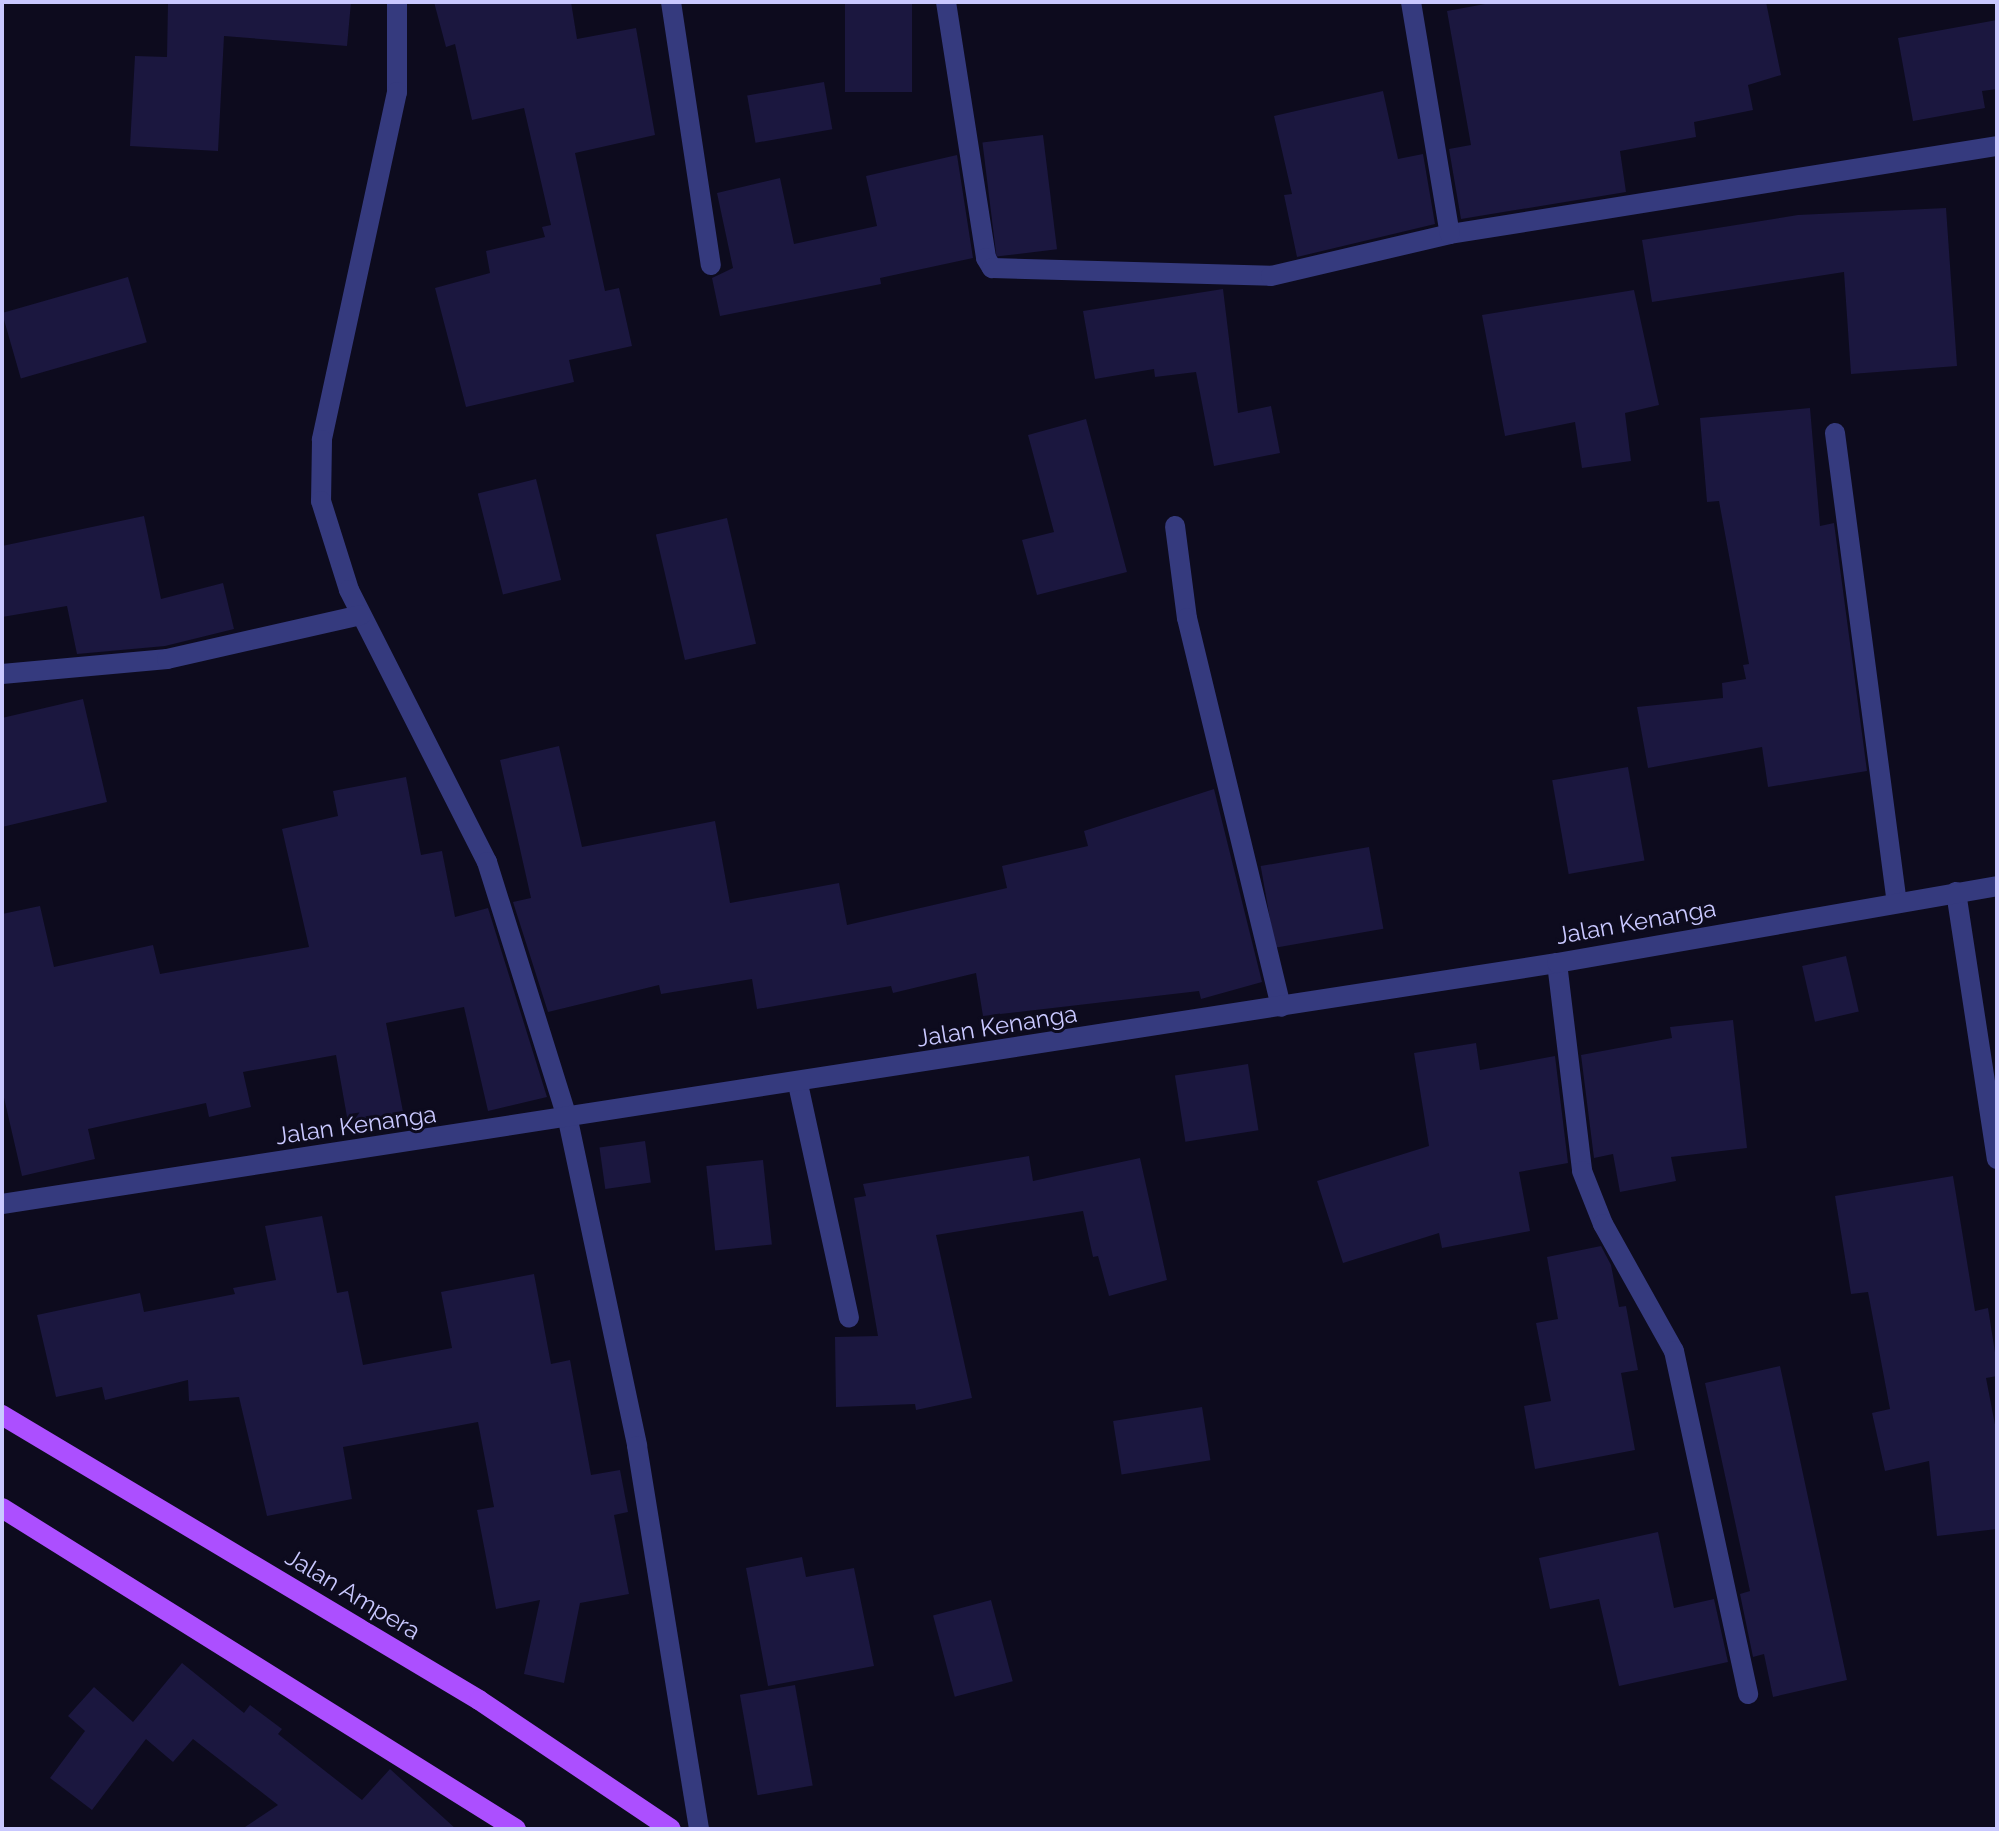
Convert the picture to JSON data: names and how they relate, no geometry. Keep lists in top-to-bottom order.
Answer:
{
  "streets": {
    "main road": ["Jalan Ampera"],
    "street": ["Jalan Kenanga"]
  }
}
